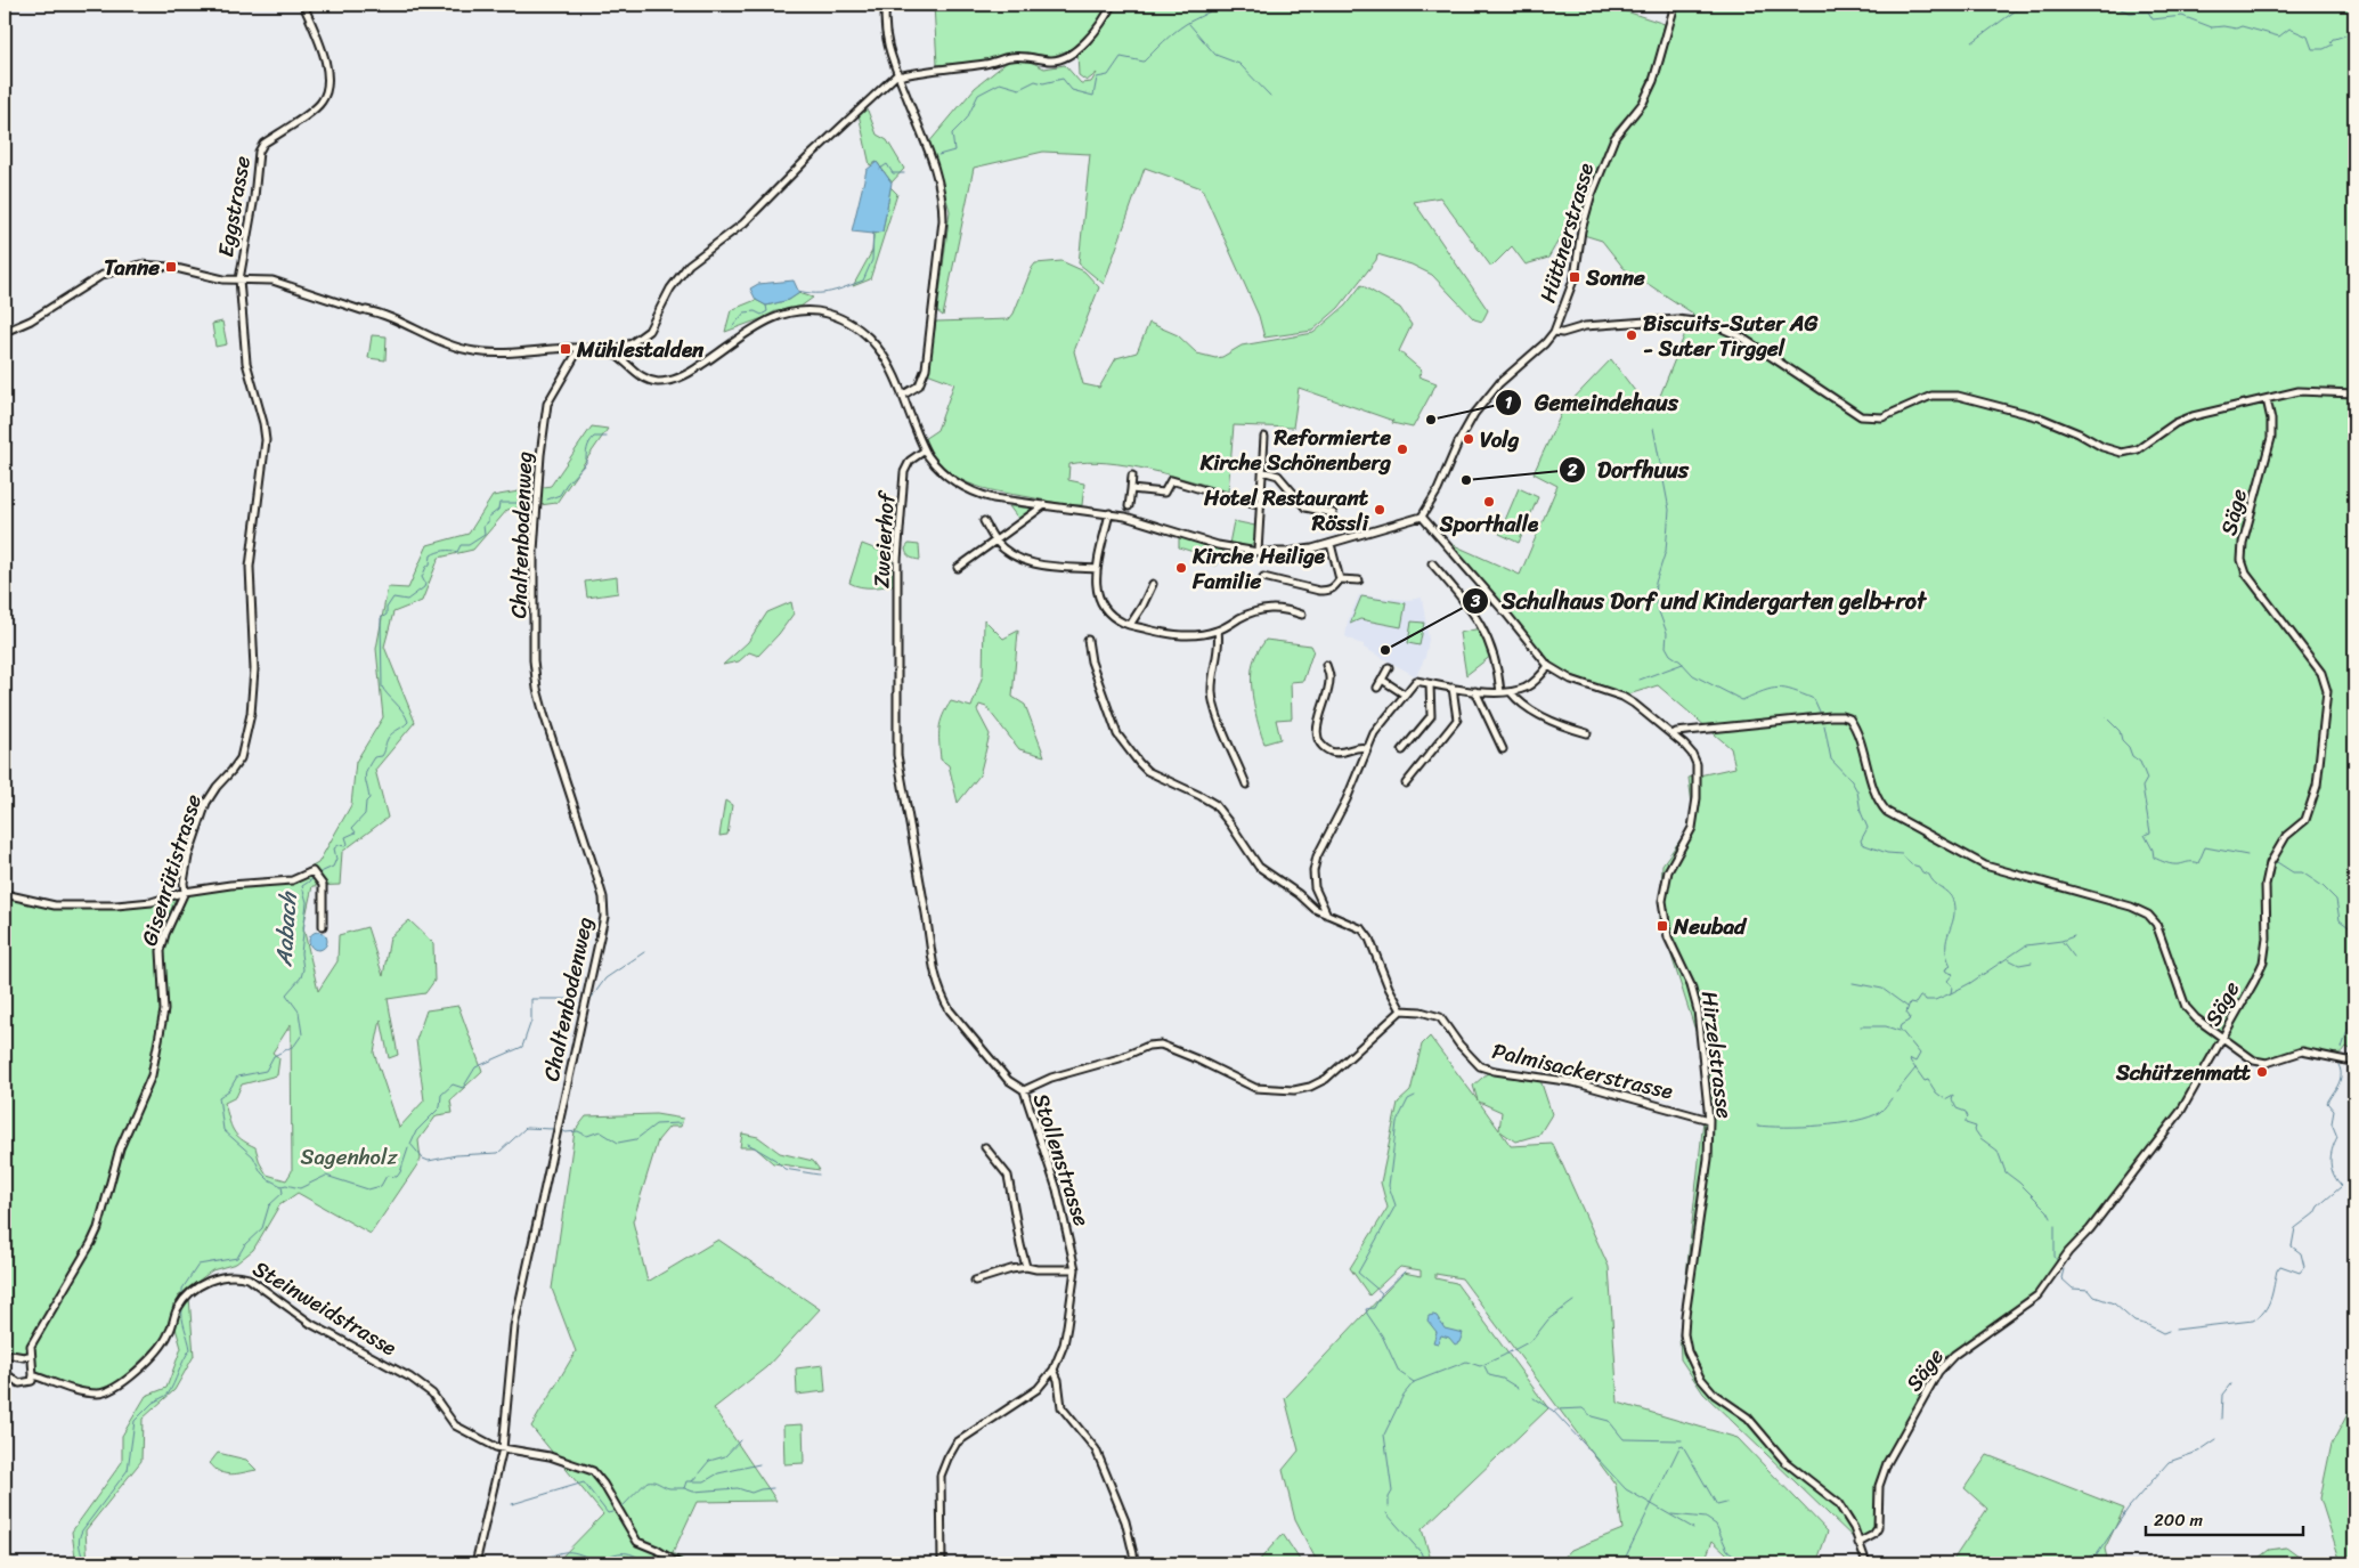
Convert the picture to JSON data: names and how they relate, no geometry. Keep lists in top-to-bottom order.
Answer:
{
  "streets": {
    "street": [
      "Eggstrasse",
      "Hüttnerstrasse",
      "Säge",
      "Chaltenbodenweg",
      "Zweierhof",
      "Gisenrütistrasse",
      "Hirzelstrasse",
      "Palmisackerstrasse",
      "Stollenstrasse",
      "Steinweidstrasse"
    ]
  },
  "crossings": [
    ["Eggstrasse", "Gisenrütistrasse"],
    ["Hüttnerstrasse", "Hirzelstrasse"],
    ["Säge", "Hirzelstrasse"],
    ["Chaltenbodenweg", "Steinweidstrasse"],
    ["Zweierhof", "Stollenstrasse"],
    ["Hirzelstrasse", "Palmisackerstrasse"]
  ],
  "water": ["Aabach"],
  "parks": ["Sagenholz"],
  "places": {
    "transit": [
      "Tanne",
      "Sonne",
      "Mühlestalden",
      "Neubad"
    ],
    "other": [
      "Biscuits-Suter AG - Suter Tirggel",
      "Gemeindehaus",
      "Volg",
      "Reformierte Kirche Schönenberg",
      "Dorfhuus",
      "Sporthalle",
      "Hotel Restaurant Rössli",
      "Kirche Heilige Familie",
      "Schulhaus Dorf und Kindergarten gelb+rot",
      "Schützenmatt"
    ]
  },
  "scale_bar": "200 m"
}
